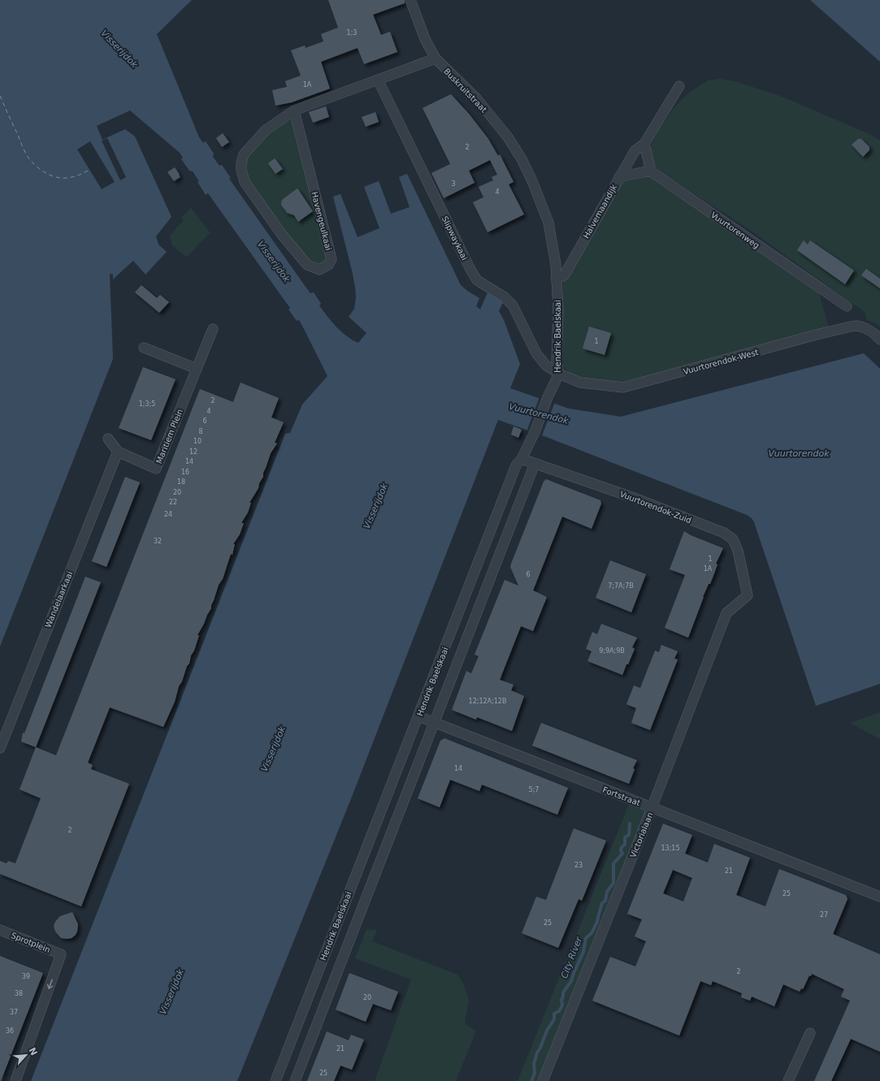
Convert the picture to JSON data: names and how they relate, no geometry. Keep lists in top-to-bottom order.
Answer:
{
  "streets": {
    "street": [
      "Buskruitstraat",
      "Halvemaandijk",
      "Havengeulkaai",
      "Vuurtorenweg",
      "Slipwaykaai",
      "Hendrik Baelskaai",
      "Vuurtorendok-West",
      "Maritiem Plein",
      "Vuurtorendok-Zuid",
      "Wandelaarkaai",
      "Fortstraat",
      "Victorialaan",
      "Sprotplein"
    ]
  },
  "crossings": [
    ["Buskruitstraat", "Halvemaandijk"],
    ["Buskruitstraat", "Hendrik Baelskaai"],
    ["Halvemaandijk", "Hendrik Baelskaai"],
    ["Slipwaykaai", "Hendrik Baelskaai"],
    ["Slipwaykaai", "Vuurtorendok-West"],
    ["Hendrik Baelskaai", "Vuurtorendok-West"],
    ["Hendrik Baelskaai", "Vuurtorendok-Zuid"],
    ["Hendrik Baelskaai", "Fortstraat"],
    ["Maritiem Plein", "Wandelaarkaai"],
    ["Vuurtorendok-Zuid", "Victorialaan"],
    ["Fortstraat", "Victorialaan"]
  ],
  "water": ["Visserijdok", "Vuurtorendok", "City River"],
  "house_numbers": [
    "1;3",
    "1A",
    "2",
    "3",
    "4",
    "1",
    "2",
    "1;3;5",
    "4",
    "6",
    "8",
    "10",
    "12",
    "14",
    "16",
    "18",
    "20",
    "22",
    "24",
    "32",
    "1",
    "1A",
    "6",
    "7;7A;7B",
    "9;9A;9B",
    "12;12A;12B",
    "14",
    "5;7",
    "2",
    "13;15",
    "23",
    "21",
    "25",
    "27",
    "25",
    "2",
    "39",
    "38",
    "20",
    "37",
    "36",
    "21",
    "25"
  ],
  "north": "top right"
}
